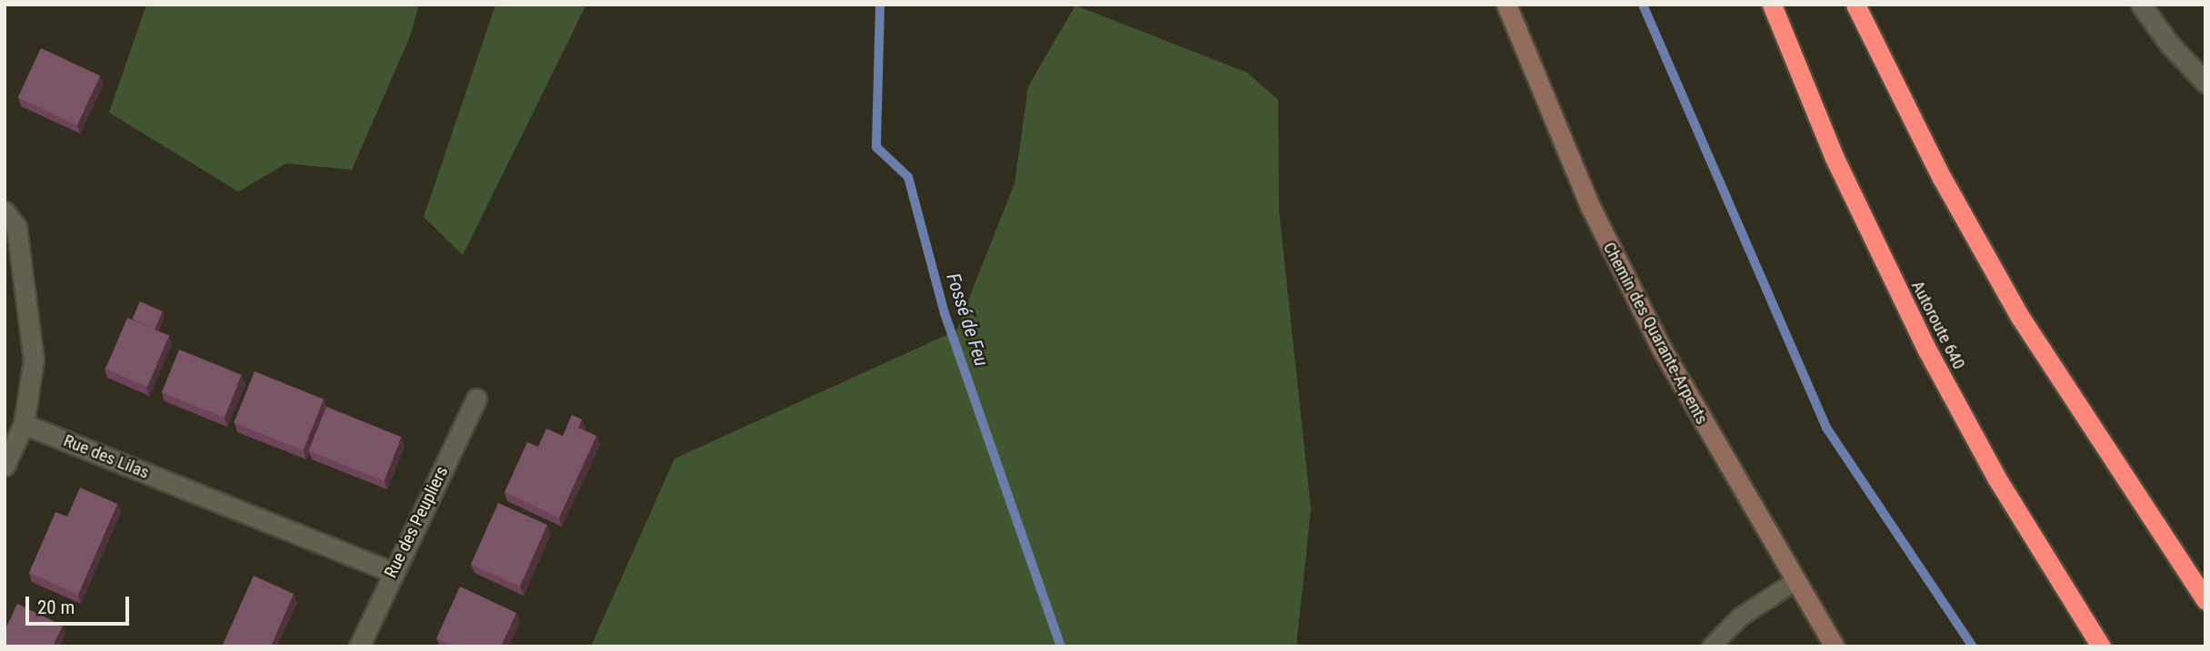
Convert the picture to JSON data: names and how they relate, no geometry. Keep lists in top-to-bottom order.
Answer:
{
  "streets": {
    "highway": ["Autoroute 640"],
    "street": ["Chemin des Quarante-Arpents", "Rue des Lilas", "Rue des Peupliers"]
  },
  "crossings": [
    ["Rue des Lilas", "Rue des Peupliers"]
  ],
  "water": ["Fossé de Feu"],
  "scale_bar": "20 m"
}
